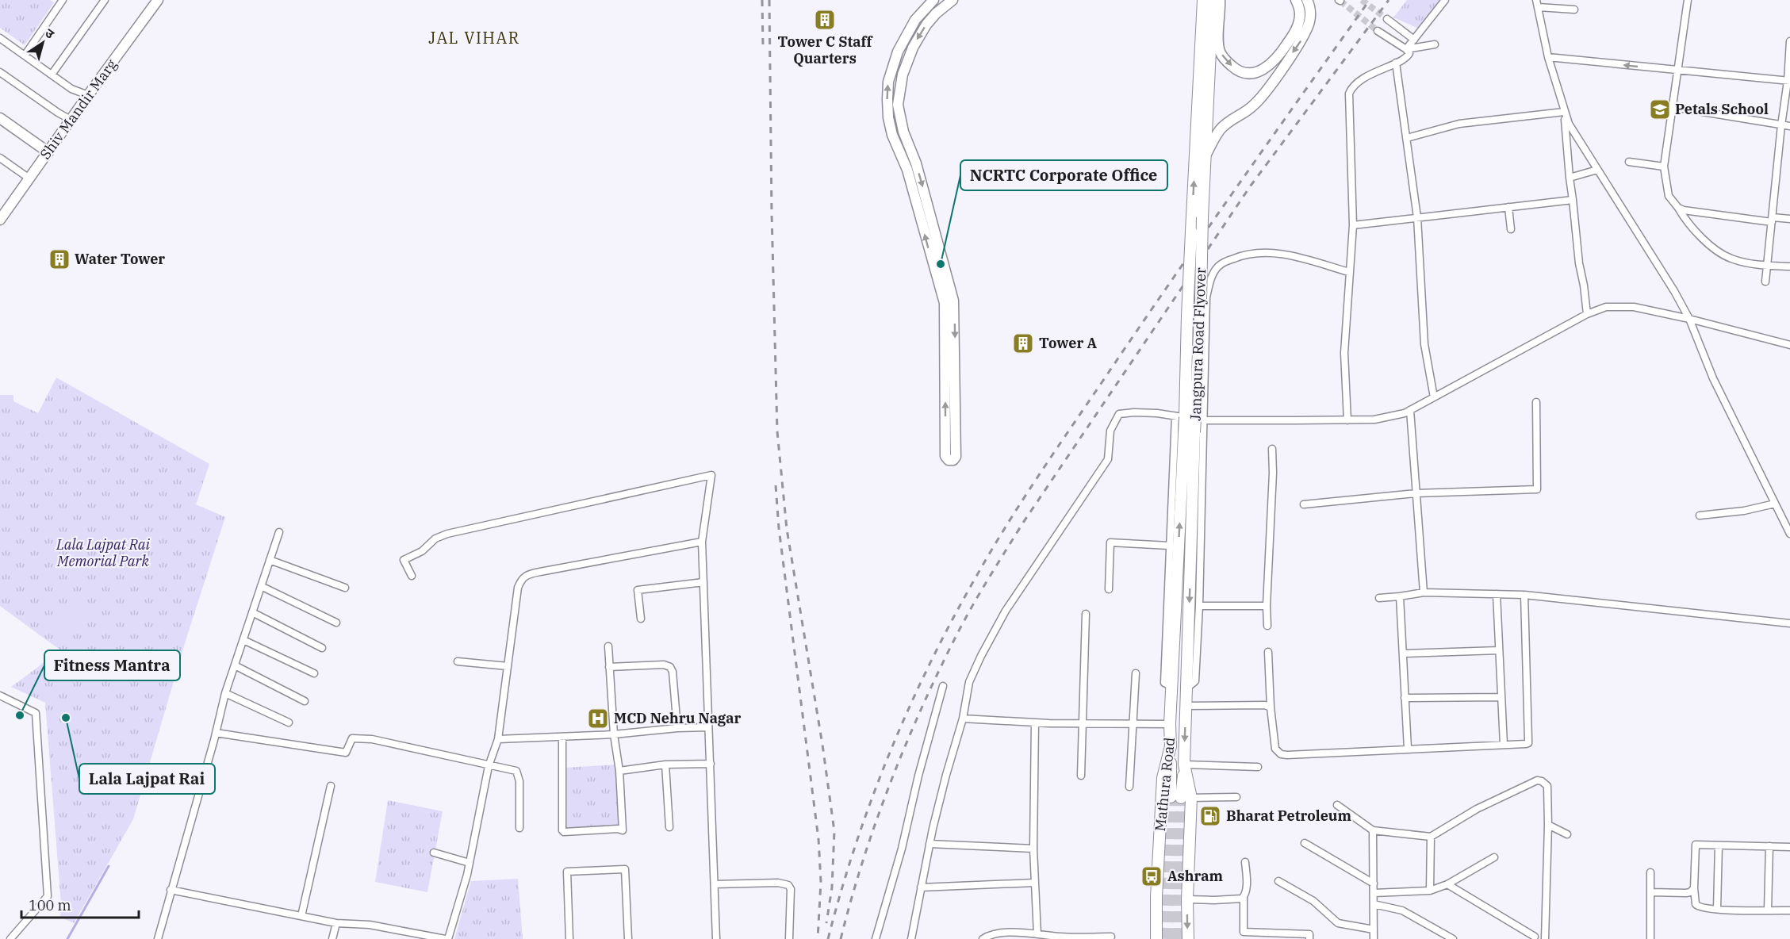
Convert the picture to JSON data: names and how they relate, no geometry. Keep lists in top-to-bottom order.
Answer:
{
  "streets": {
    "main road": ["Shiv Mandir Marg", "Jangpura Road Flyover", "Mathura Road"]
  },
  "crossings": [
    ["Jangpura Road Flyover", "Mathura Road"]
  ],
  "districts": ["JAL VIHAR"],
  "parks": ["Lala Lajpat Rai Memorial Park"],
  "places": {
    "building": ["Tower C Staff Quarters", "Water Tower", "Tower A"],
    "school or university": ["Petals School"],
    "other": ["NCRTC Corporate Office", "Fitness Mantra", "Lala Lajpat Rai"],
    "hospital": ["MCD Nehru Nagar"],
    "fuel station": ["Bharat Petroleum"],
    "bus stop": ["Ashram"]
  },
  "scale_bar": "100 m",
  "north": "top right"
}
